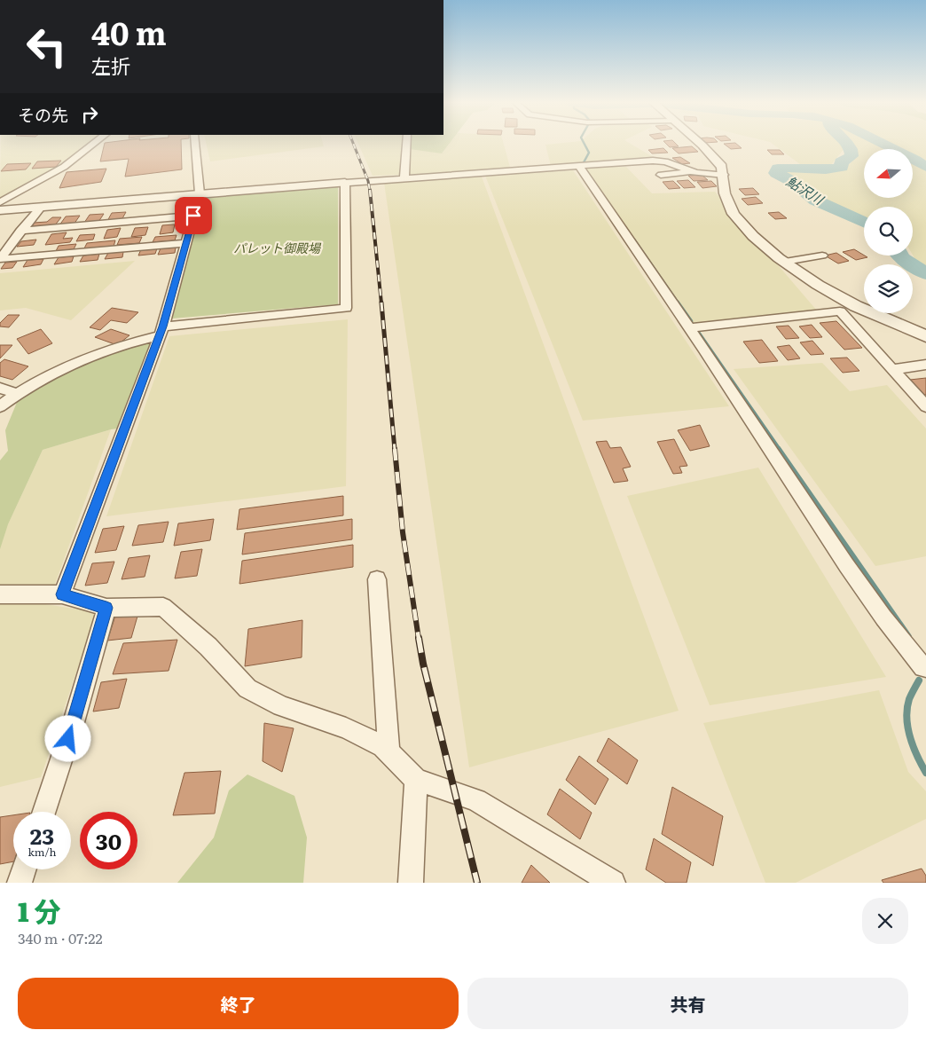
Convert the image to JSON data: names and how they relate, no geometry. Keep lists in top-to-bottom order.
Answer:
{
  "water": ["鮎沢川"],
  "parks": ["パレット御殿場"],
  "north": "left",
  "page": {
    "turn": ["40 m", "左折"],
    "then": "その先",
    "speed": "23 km/h",
    "limit": "30",
    "heading": ["1 分", "340 m · 07:22"],
    "buttons": ["終了", "共有"]
  }
}
